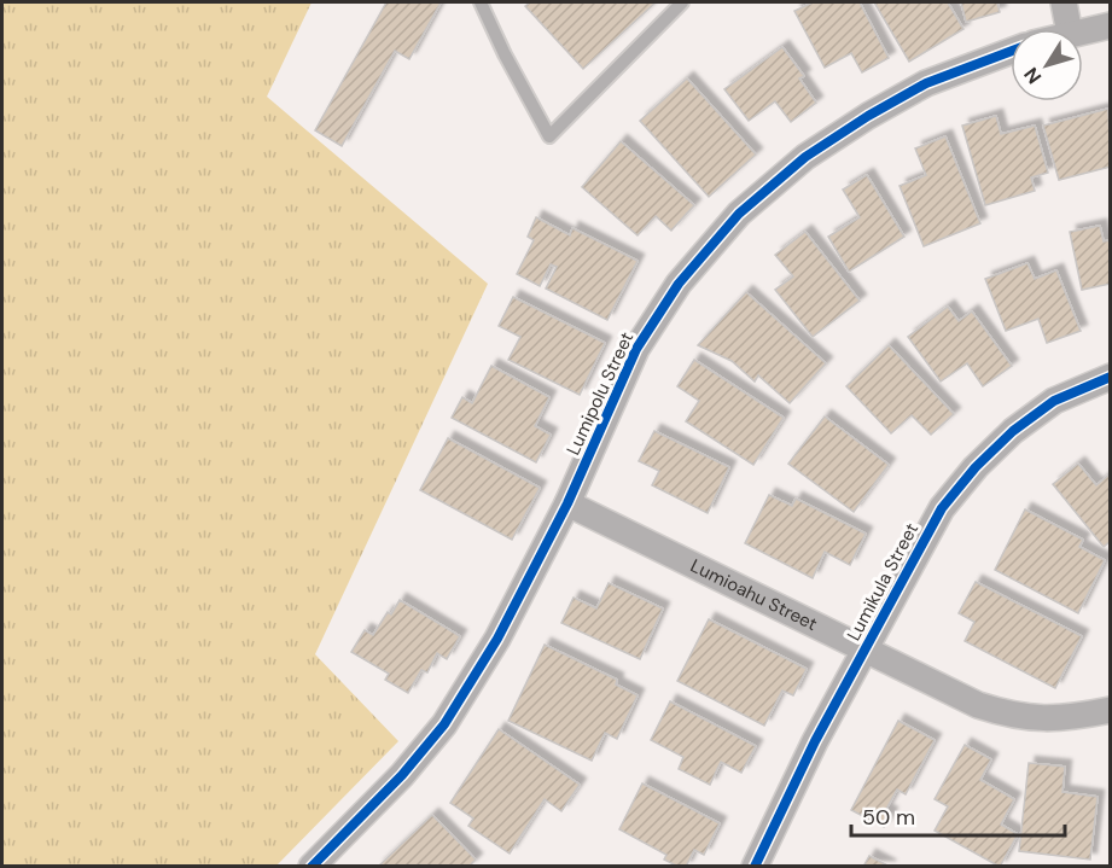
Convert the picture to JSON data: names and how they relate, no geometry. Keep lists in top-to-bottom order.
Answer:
{
  "streets": {
    "street": ["Lumipolu Street", "Lumikula Street", "Lumioahu Street"]
  },
  "crossings": [
    ["Lumipolu Street", "Lumioahu Street"],
    ["Lumikula Street", "Lumioahu Street"]
  ],
  "scale_bar": "50 m",
  "north": "bottom left"
}
